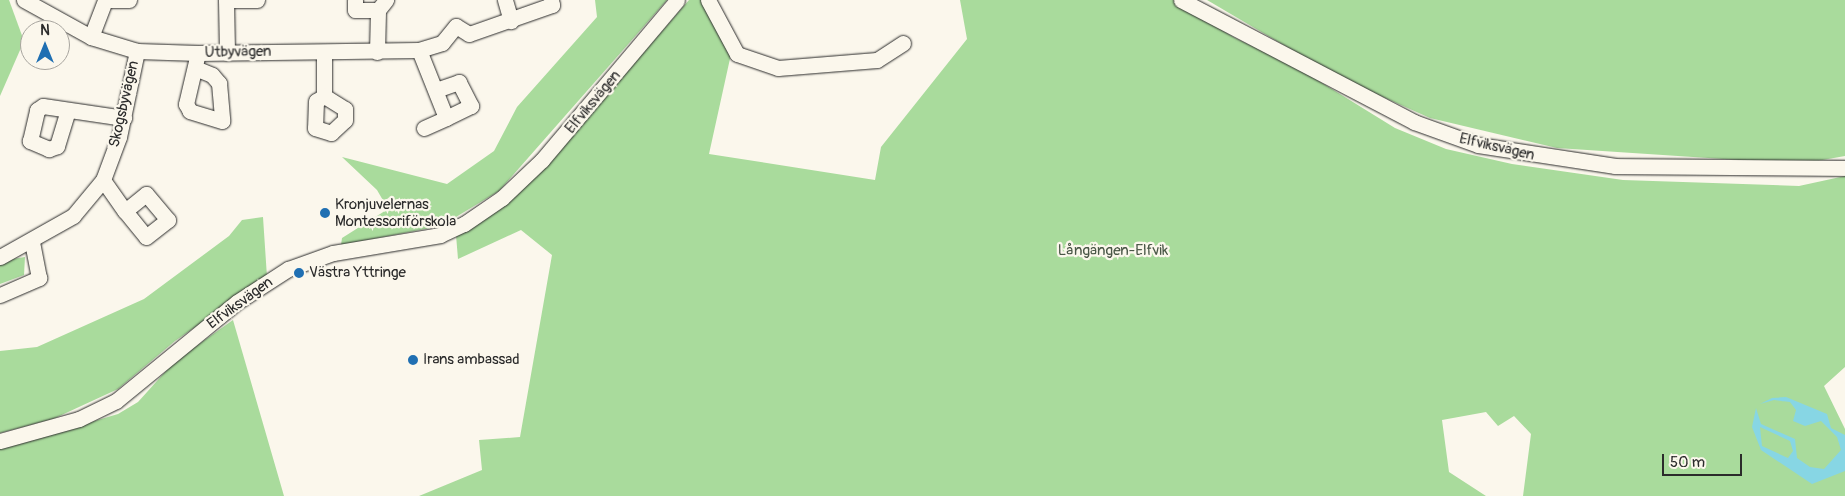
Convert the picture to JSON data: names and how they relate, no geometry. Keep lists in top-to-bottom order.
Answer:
{
  "streets": {
    "street": ["Utbyvägen", "Elfviksvägen", "Skogsbyvägen"]
  },
  "crossings": [
    ["Utbyvägen", "Skogsbyvägen"]
  ],
  "parks": ["Långängen-Elfvik"],
  "places": ["Kronjuvelernas Montessoriförskola", "Västra Yttringe", "Irans ambassad"],
  "scale_bar": "50 m",
  "north": "top"
}
